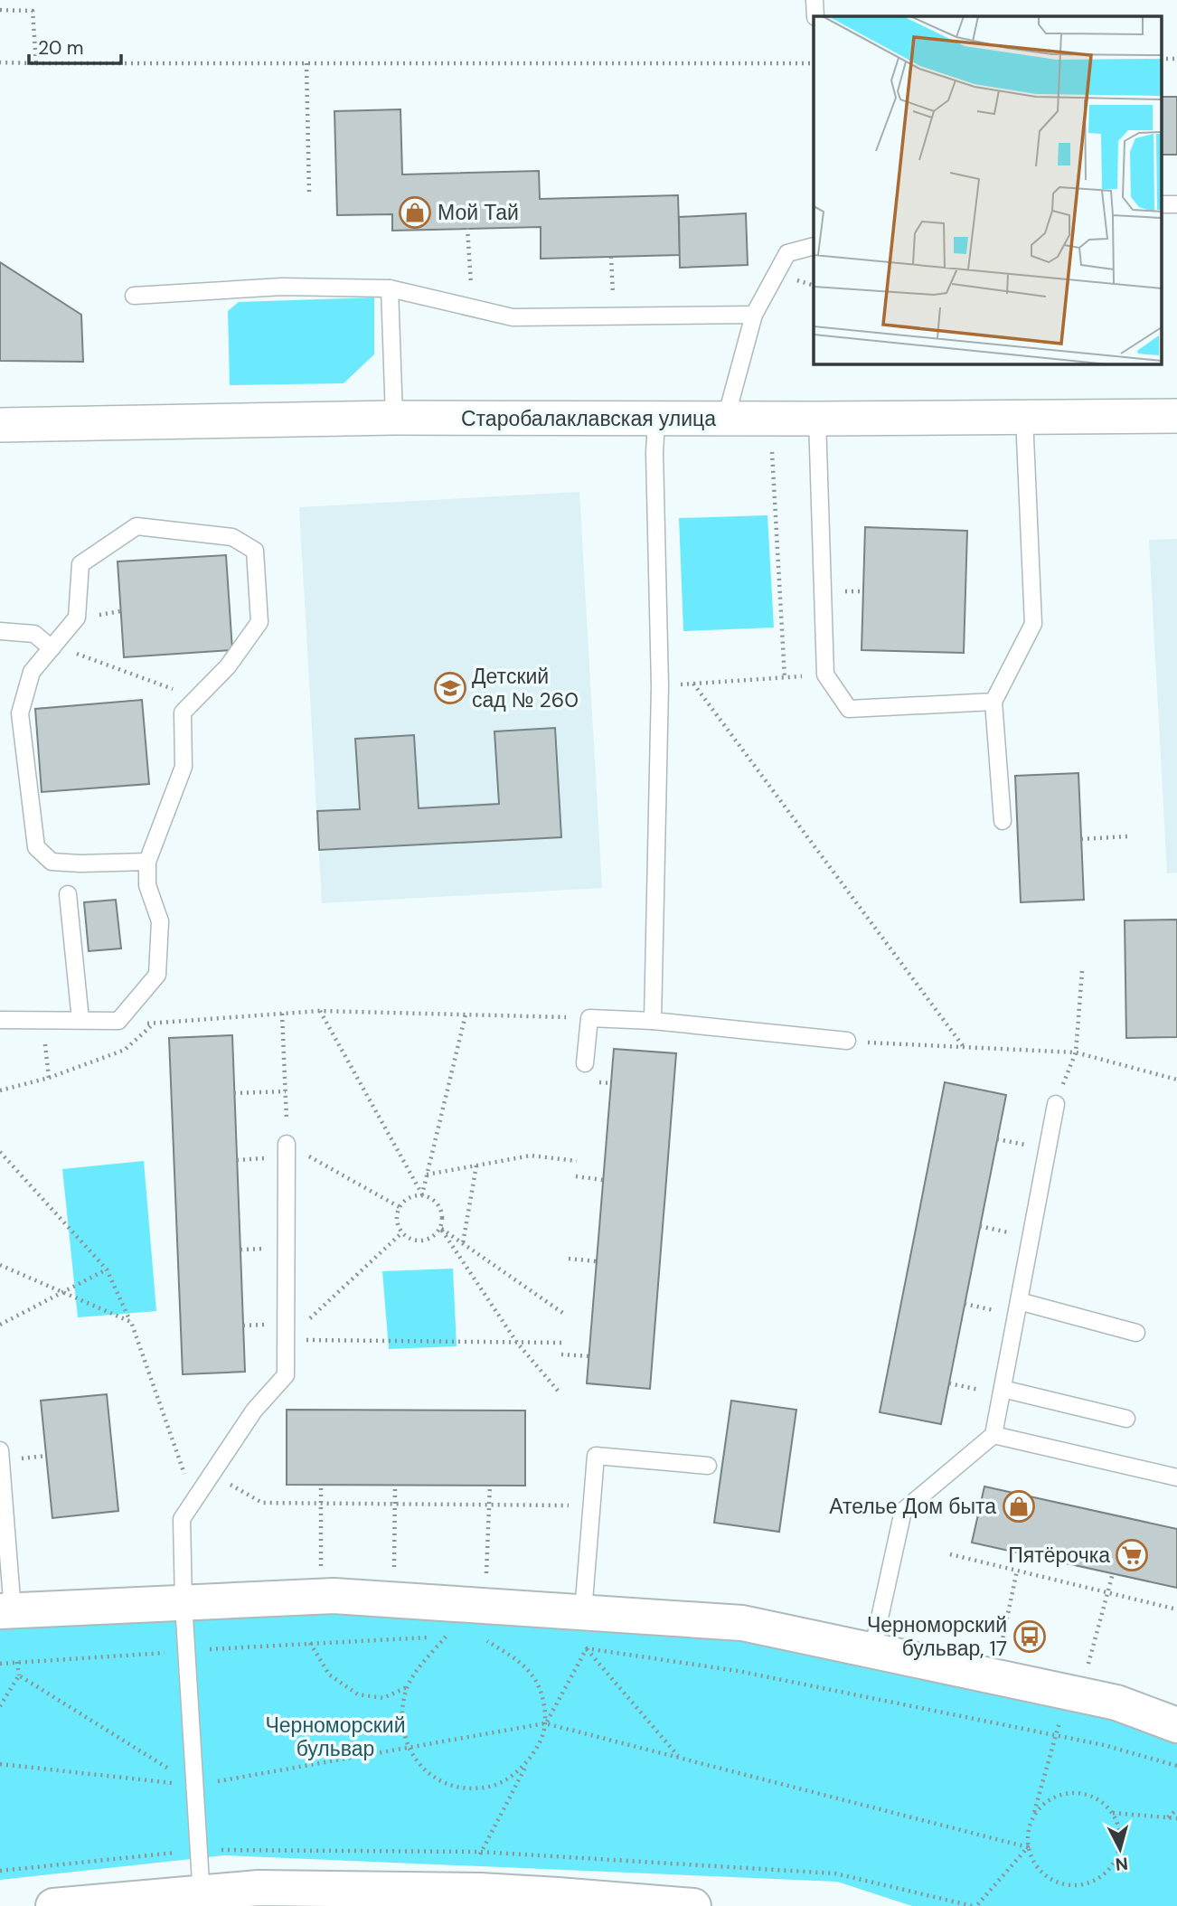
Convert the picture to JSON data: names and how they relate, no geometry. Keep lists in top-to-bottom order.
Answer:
{
  "streets": {
    "street": ["Старобалаклавская улица"]
  },
  "parks": ["Черноморский бульвар"],
  "places": {
    "shop": ["Мой Тай", "Ателье Дом быта"],
    "school or university": ["Детский сад № 260"],
    "supermarket": ["Пятёрочка"],
    "bus stop": ["Черноморский бульвар, 17"]
  },
  "scale_bar": "20 m",
  "north": "bottom"
}
